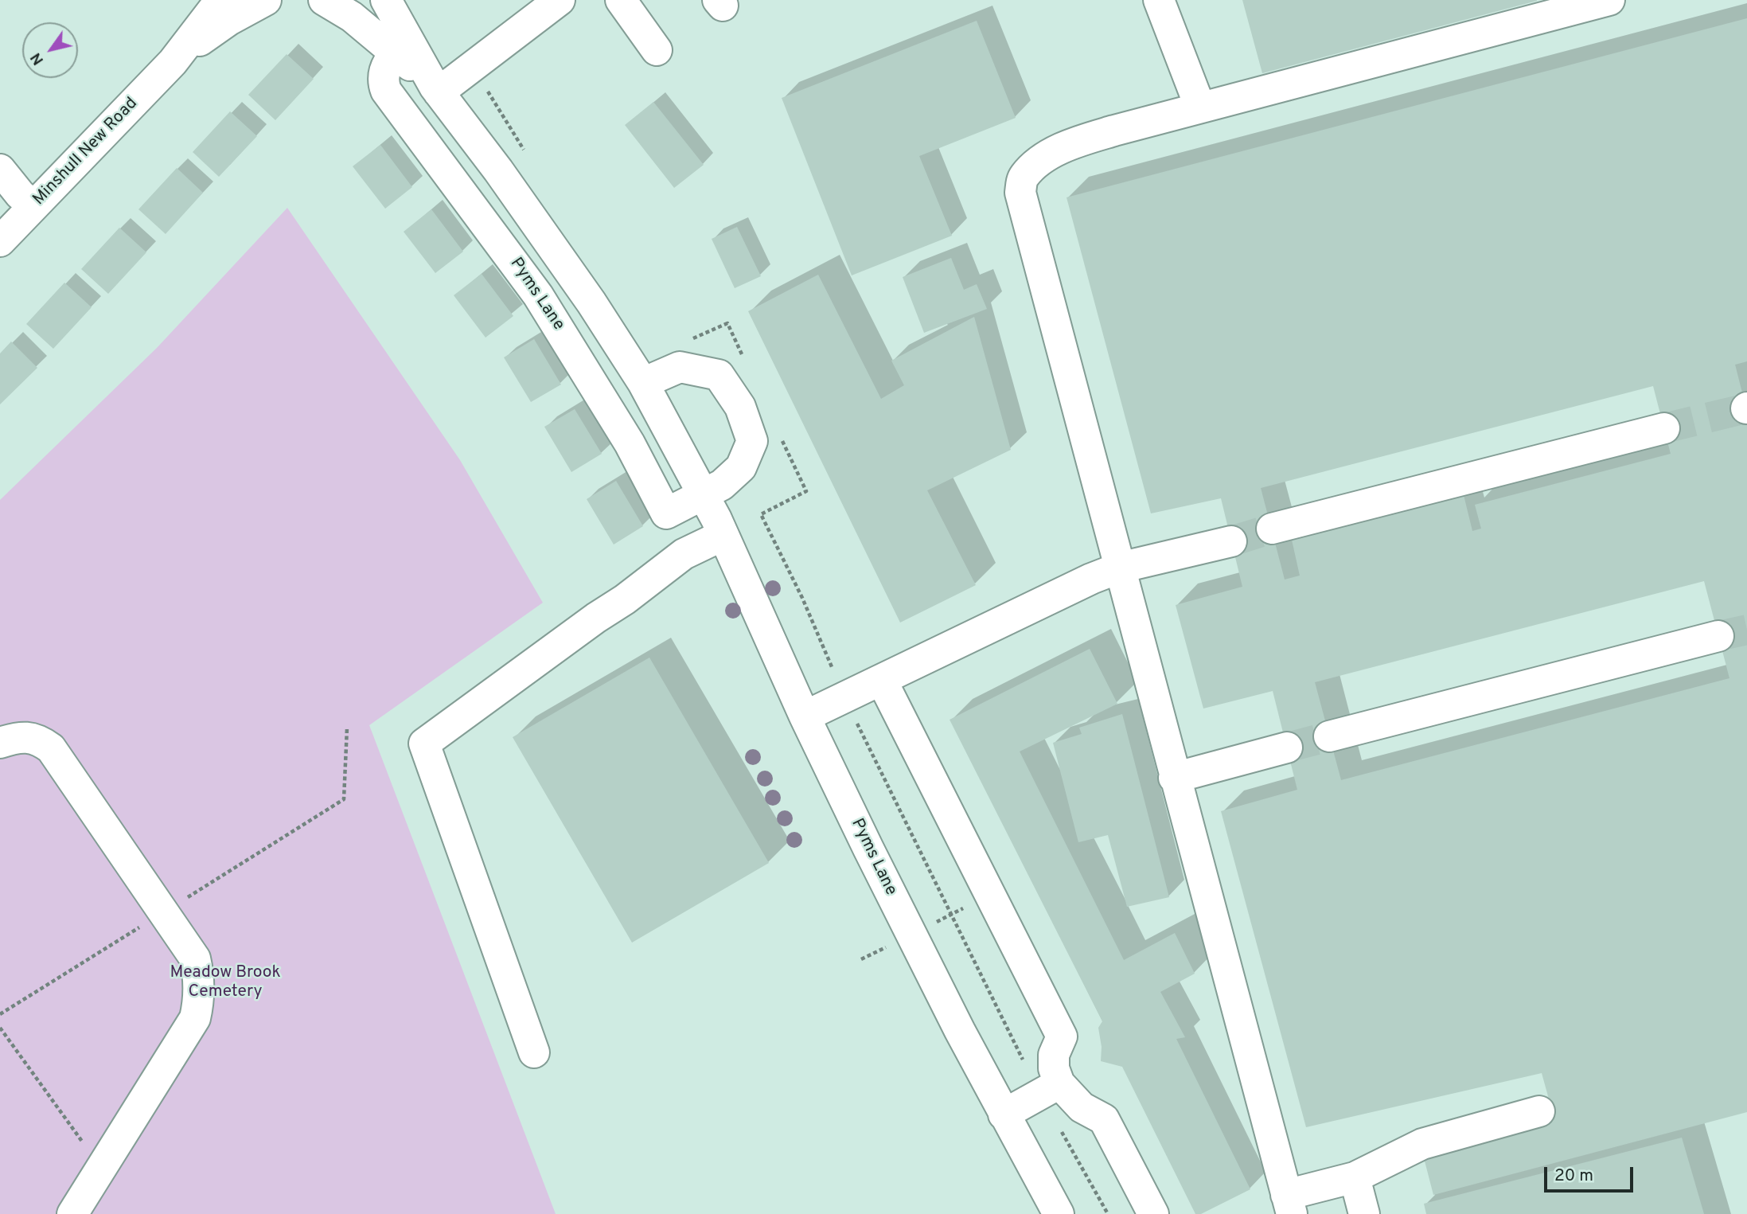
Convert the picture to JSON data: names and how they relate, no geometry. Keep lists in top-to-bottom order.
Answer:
{
  "streets": {
    "street": ["Minshull New Road", "Pyms Lane"]
  },
  "parks": ["Meadow Brook Cemetery"],
  "scale_bar": "20 m",
  "north": "bottom left"
}
